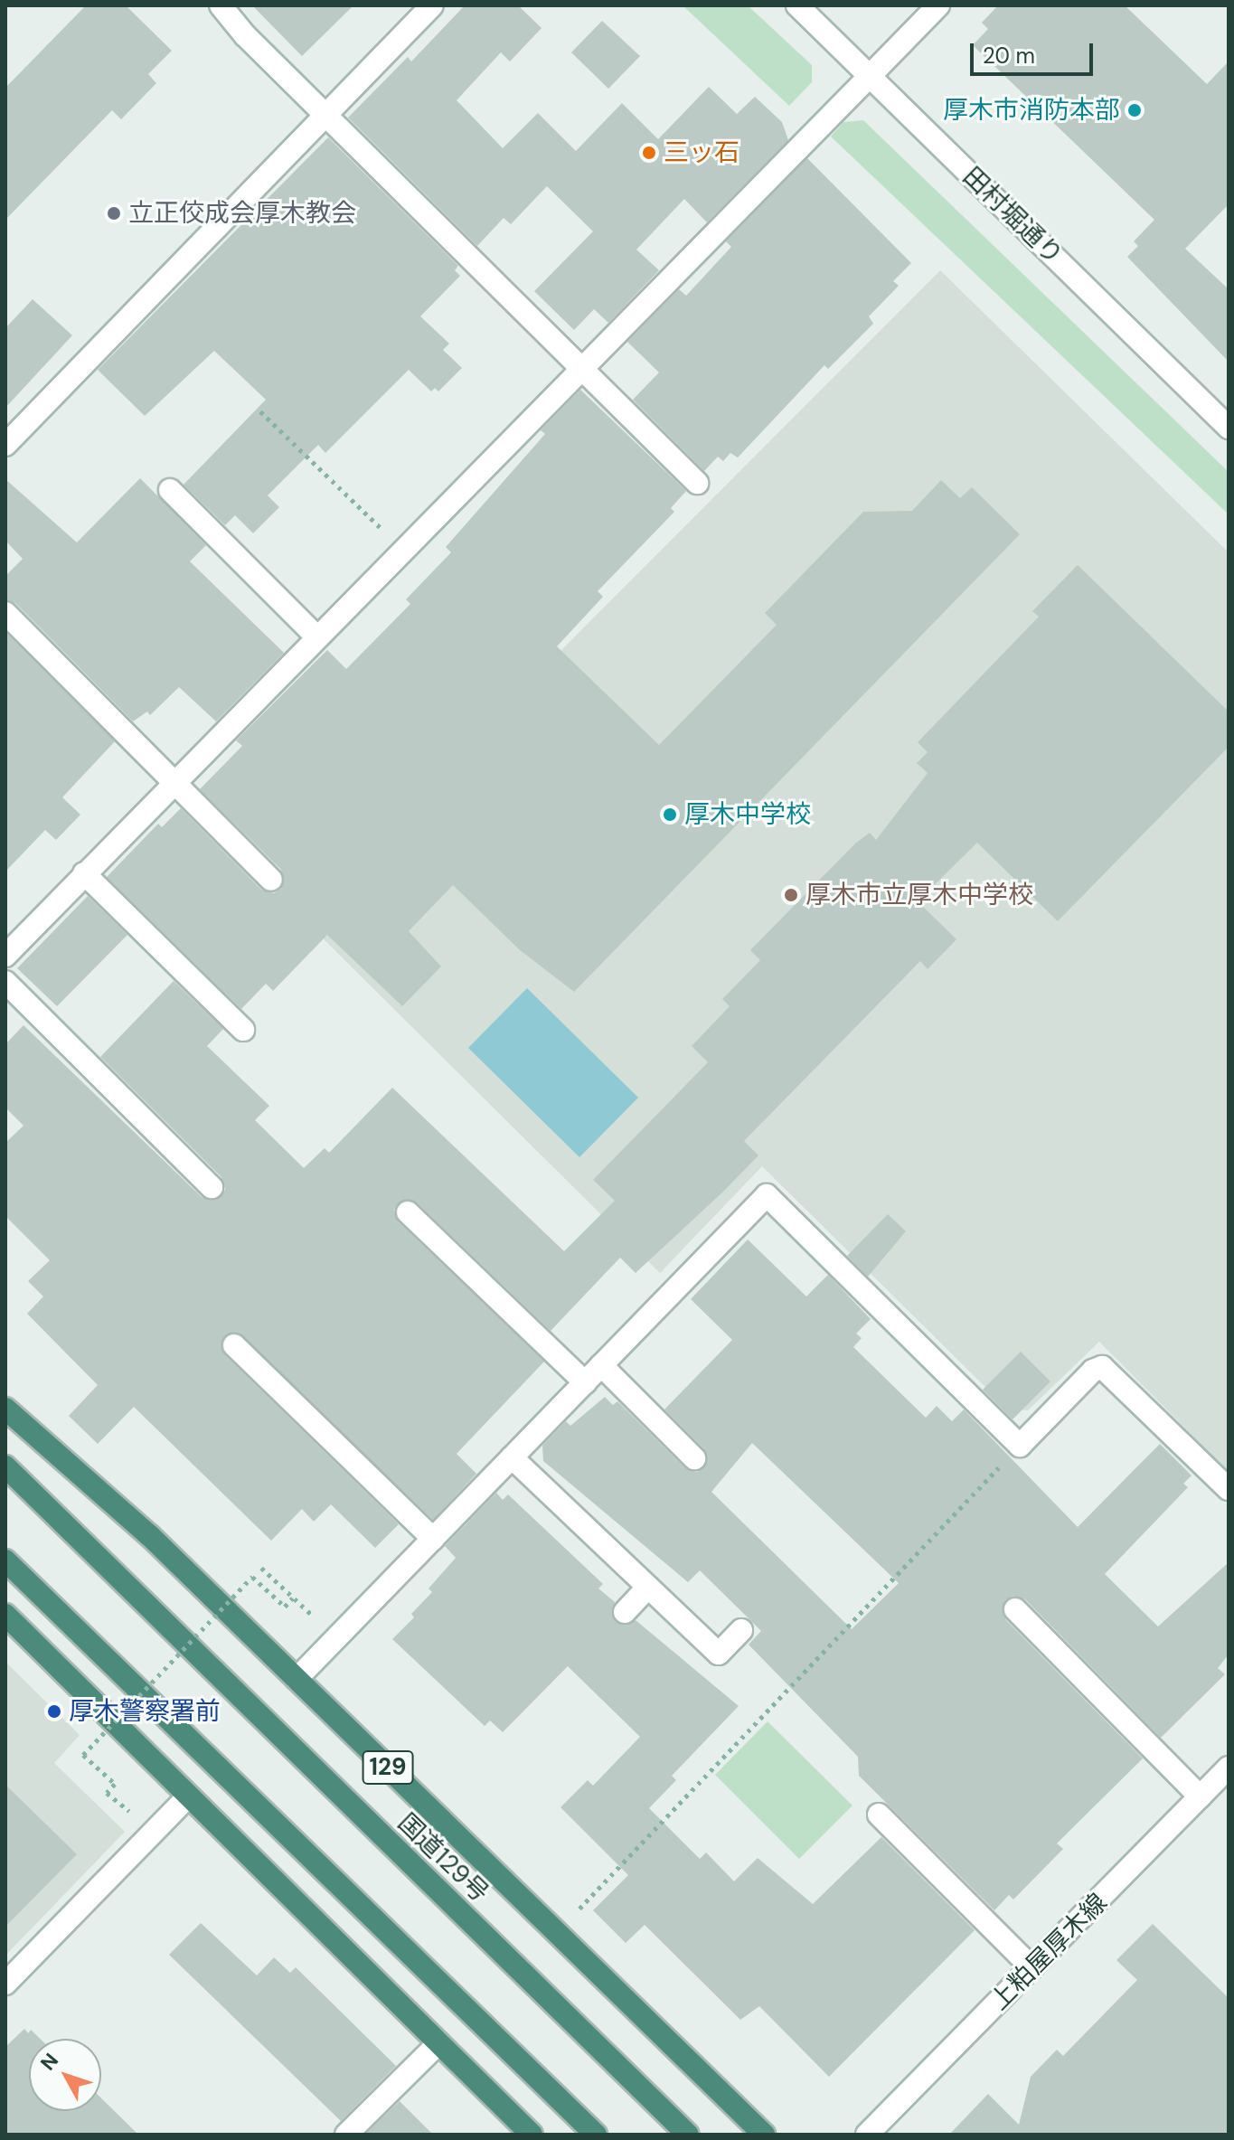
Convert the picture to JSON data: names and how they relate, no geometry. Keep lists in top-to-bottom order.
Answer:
{
  "streets": {
    "highway": ["129", "国道129号"],
    "street": ["田村堀通り", "上粕屋厚木線"]
  },
  "places": [
    "厚木市消防本部",
    "三ッ石",
    "立正佼成会厚木教会",
    "厚木中学校",
    "厚木市立厚木中学校",
    "厚木警察署前"
  ],
  "scale_bar": "20 m",
  "north": "top left"
}
